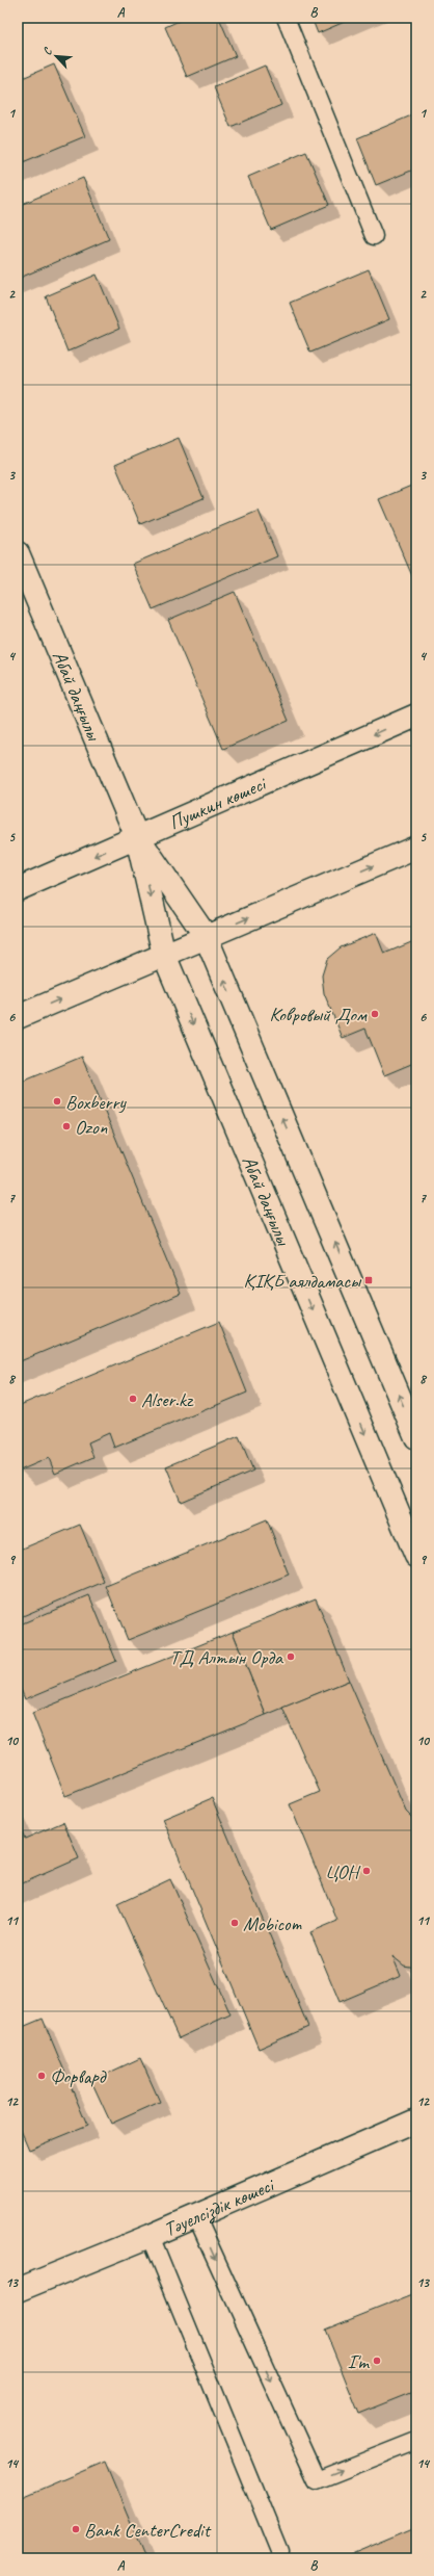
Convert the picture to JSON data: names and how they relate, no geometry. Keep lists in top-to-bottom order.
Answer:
{
  "streets": {
    "main road": ["Абай даңғылы", "Пушкин көшесі", "Тәуелсіздік көшесі"]
  },
  "crossings": [
    ["Абай даңғылы", "Пушкин көшесі"]
  ],
  "places": {
    "other": [
      "Ковровый Дом",
      "Boxberry",
      "Ozon",
      "Alser.kz",
      "ТД Алтын Орда",
      "ЦОН",
      "Mobicom",
      "Форвард",
      "I'm",
      "Bank CenterCredit"
    ],
    "transit": ["ҚІҚБ аялдамасы"]
  },
  "north": "top left",
  "grid": {
    "columns": ["A", "B"],
    "rows": [
      "1",
      "2",
      "3",
      "4",
      "5",
      "6",
      "7",
      "8",
      "9",
      "10",
      "11",
      "12",
      "13",
      "14"
    ]
  }
}
